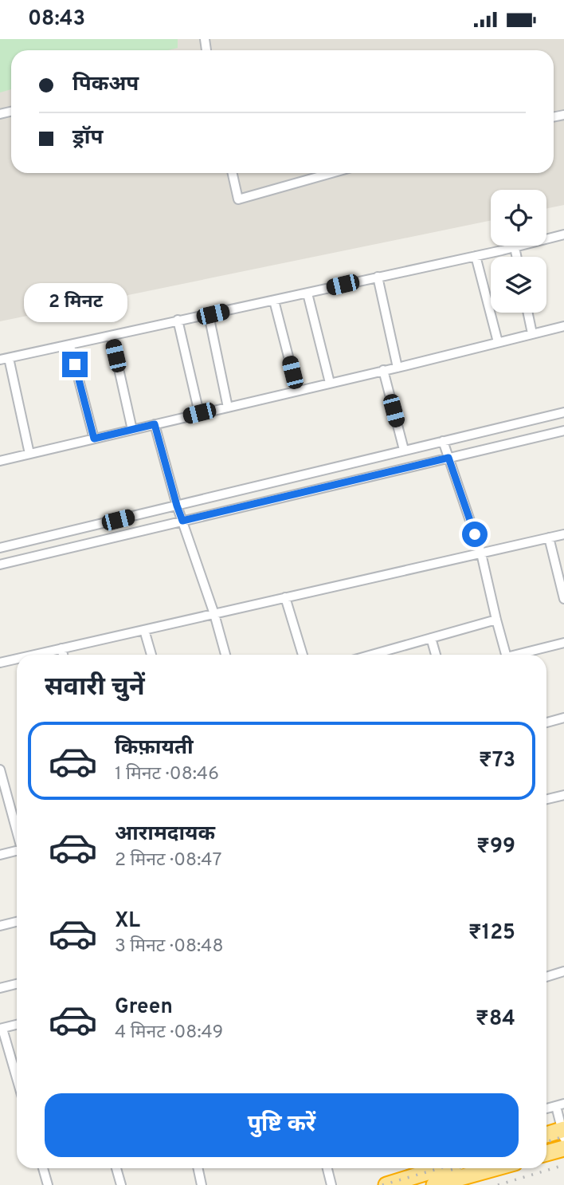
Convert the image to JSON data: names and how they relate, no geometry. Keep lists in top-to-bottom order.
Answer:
{
  "page": {
    "status": "08:43",
    "banner": ["पिकअप", "ड्रॉप"],
    "bubble": "2 मिनट",
    "heading": "सवारी चुनें",
    "list": [
      {
        "name": "किफ़ायती",
        "note": "1 मिनट · 08:46",
        "value": "₹73"
      },
      {
        "name": "आरामदायक",
        "note": "2 मिनट · 08:47",
        "value": "₹99"
      },
      {
        "name": "XL",
        "note": "3 मिनट · 08:48",
        "value": "₹125"
      },
      {
        "name": "Green",
        "note": "4 मिनट · 08:49",
        "value": "₹84"
      }
    ],
    "buttons": "पुष्टि करें"
  }
}
